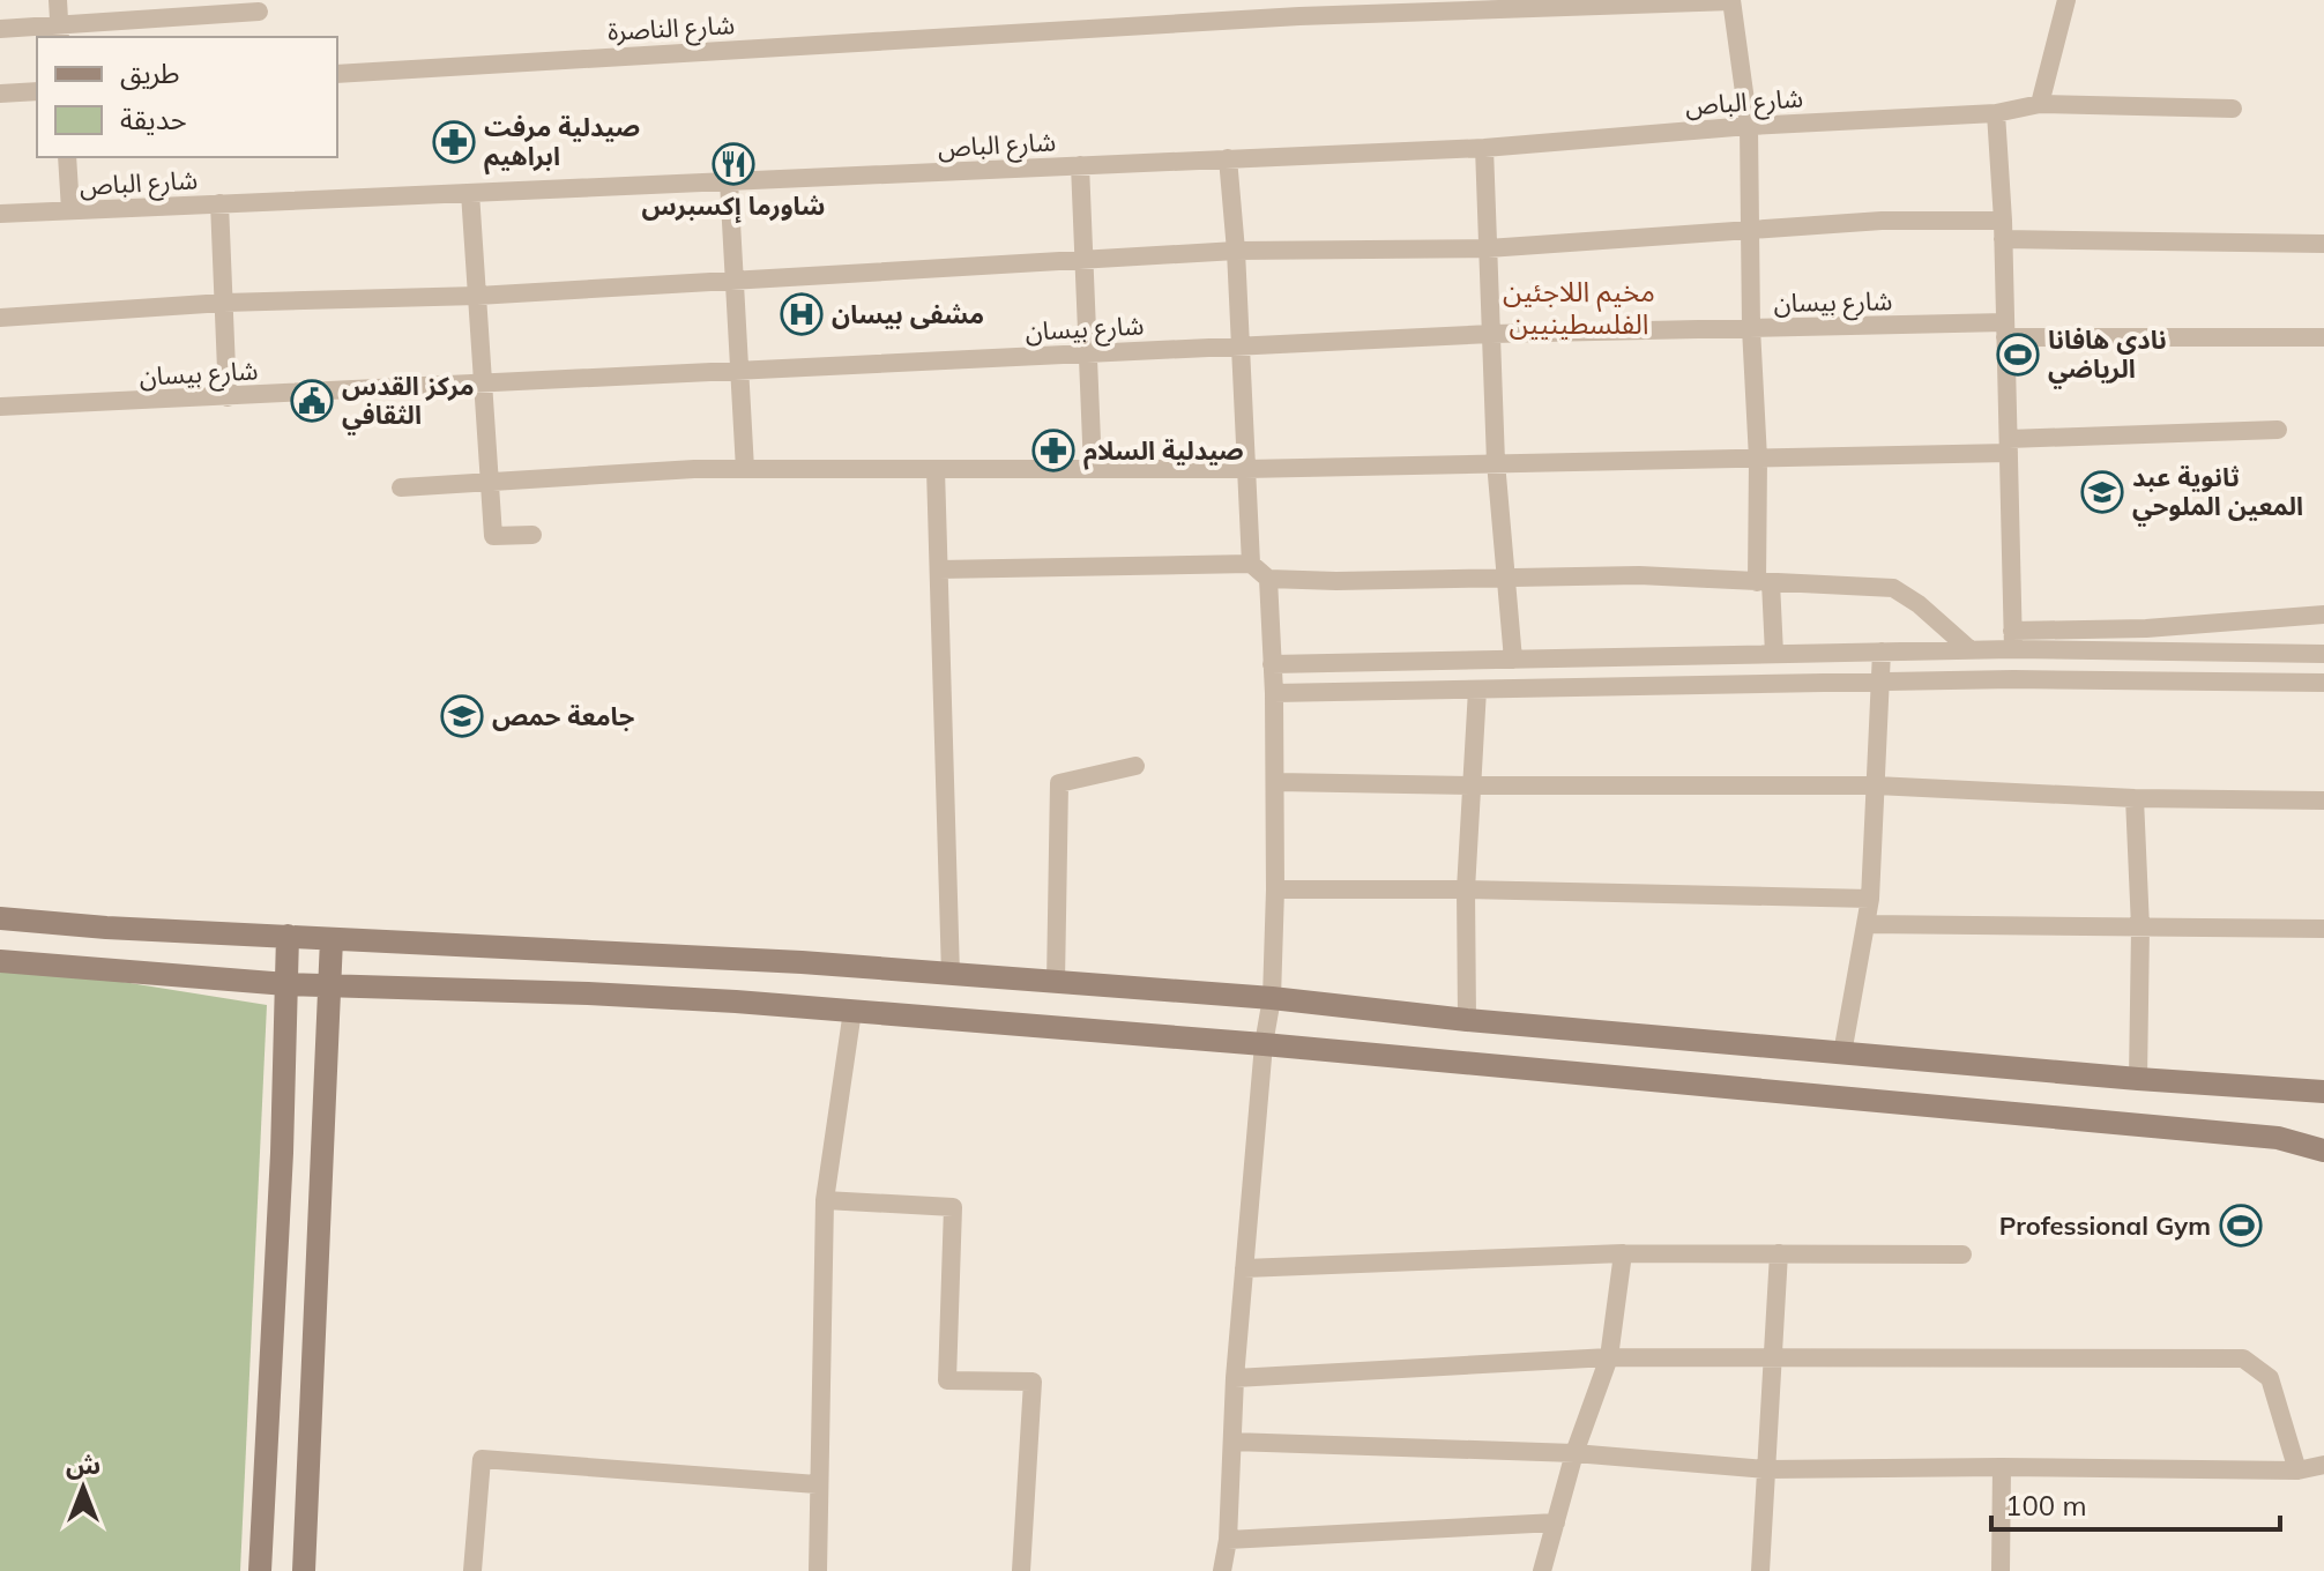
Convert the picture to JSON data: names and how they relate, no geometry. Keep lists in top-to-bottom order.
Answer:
{
  "streets": {
    "street": ["شارع الناصرة", "شارع الباص", "شارع بيسان"]
  },
  "districts": ["مخيم اللاجئين الفلسطينيين"],
  "places": {
    "pharmacy": ["صيدلية مرفت ابراهيم", "صيدلية السلام"],
    "restaurant": ["شاورما إكسبرس"],
    "hospital": ["مشفى بيسان"],
    "sports": ["نادي هافانا الرياضي", "Professional Gym"],
    "public building": ["مركز القدس الثقافي"],
    "school or university": ["ثانوية عبد المعين الملوحي", "جامعة حمص"]
  },
  "legend": ["طريق", "حديقة"],
  "scale_bar": "100 m",
  "north": "top"
}
